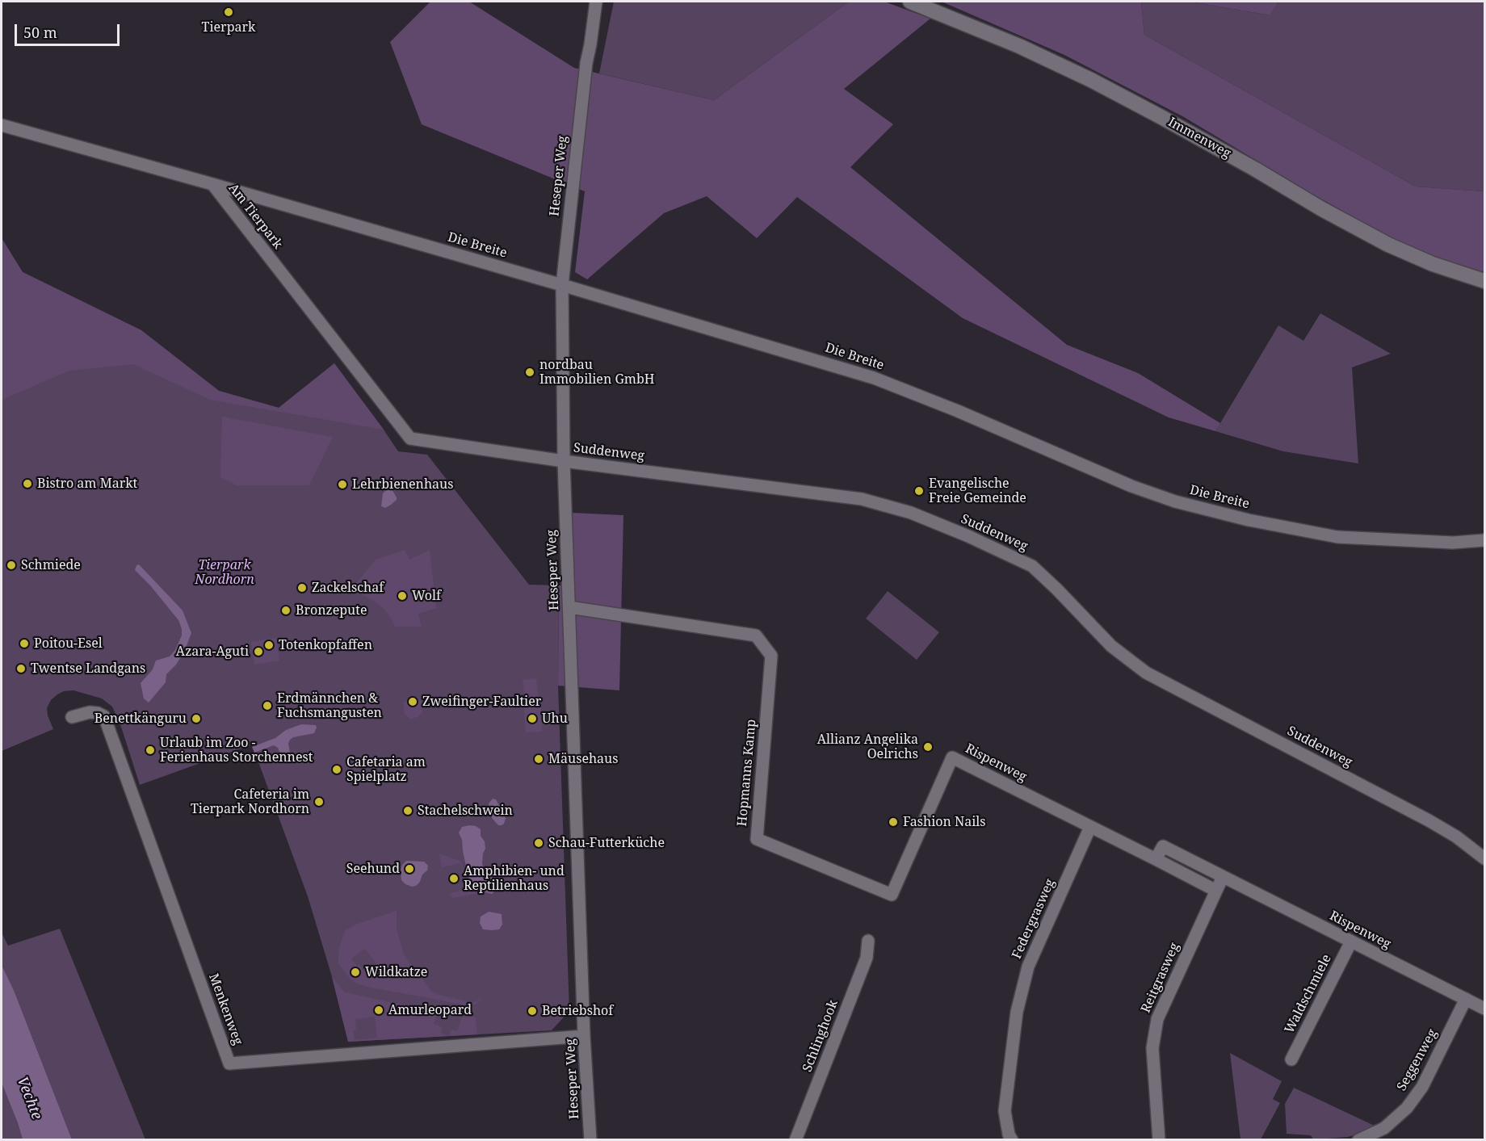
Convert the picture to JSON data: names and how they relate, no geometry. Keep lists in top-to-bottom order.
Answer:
{
  "streets": {
    "street": [
      "Immenweg",
      "Heseper Weg",
      "Am Tierpark",
      "Die Breite",
      "Suddenweg",
      "Rispenweg",
      "Hopmanns Kamp",
      "Federgrasweg",
      "Reitgrasweg",
      "Waldschmiele",
      "Menkenweg",
      "Schlinghook",
      "Seggenweg"
    ]
  },
  "crossings": [
    ["Heseper Weg", "Die Breite"],
    ["Heseper Weg", "Suddenweg"],
    ["Heseper Weg", "Hopmanns Kamp"],
    ["Heseper Weg", "Menkenweg"],
    ["Am Tierpark", "Die Breite"],
    ["Am Tierpark", "Suddenweg"],
    ["Rispenweg", "Hopmanns Kamp"],
    ["Rispenweg", "Federgrasweg"],
    ["Rispenweg", "Reitgrasweg"],
    ["Rispenweg", "Waldschmiele"],
    ["Rispenweg", "Seggenweg"]
  ],
  "water": ["Vechte"],
  "parks": ["Tierpark Nordhorn"],
  "places": [
    "Tierpark",
    "nordbau Immobilien GmbH",
    "Bistro am Markt",
    "Lehrbienenhaus",
    "Evangelische Freie Gemeinde",
    "Schmiede",
    "Zackelschaf",
    "Wolf",
    "Bronzepute",
    "Poitou-Esel",
    "Totenkopfaffen",
    "Azara-Aguti",
    "Twentse Landgans",
    "Zweifinger-Faultier",
    "Erdmännchen & Fuchsmangusten",
    "Benettkänguru",
    "Uhu",
    "Allianz Angelika Oelrichs",
    "Urlaub im Zoo - Ferienhaus Storchennest",
    "Mäusehaus",
    "Cafetaria am Spielplatz",
    "Cafeteria im Tierpark Nordhorn",
    "Stachelschwein",
    "Fashion Nails",
    "Schau-Futterküche",
    "Seehund",
    "Amphibien- und Reptilienhaus",
    "Wildkatze",
    "Amurleopard",
    "Betriebshof"
  ],
  "scale_bar": "50 m"
}
